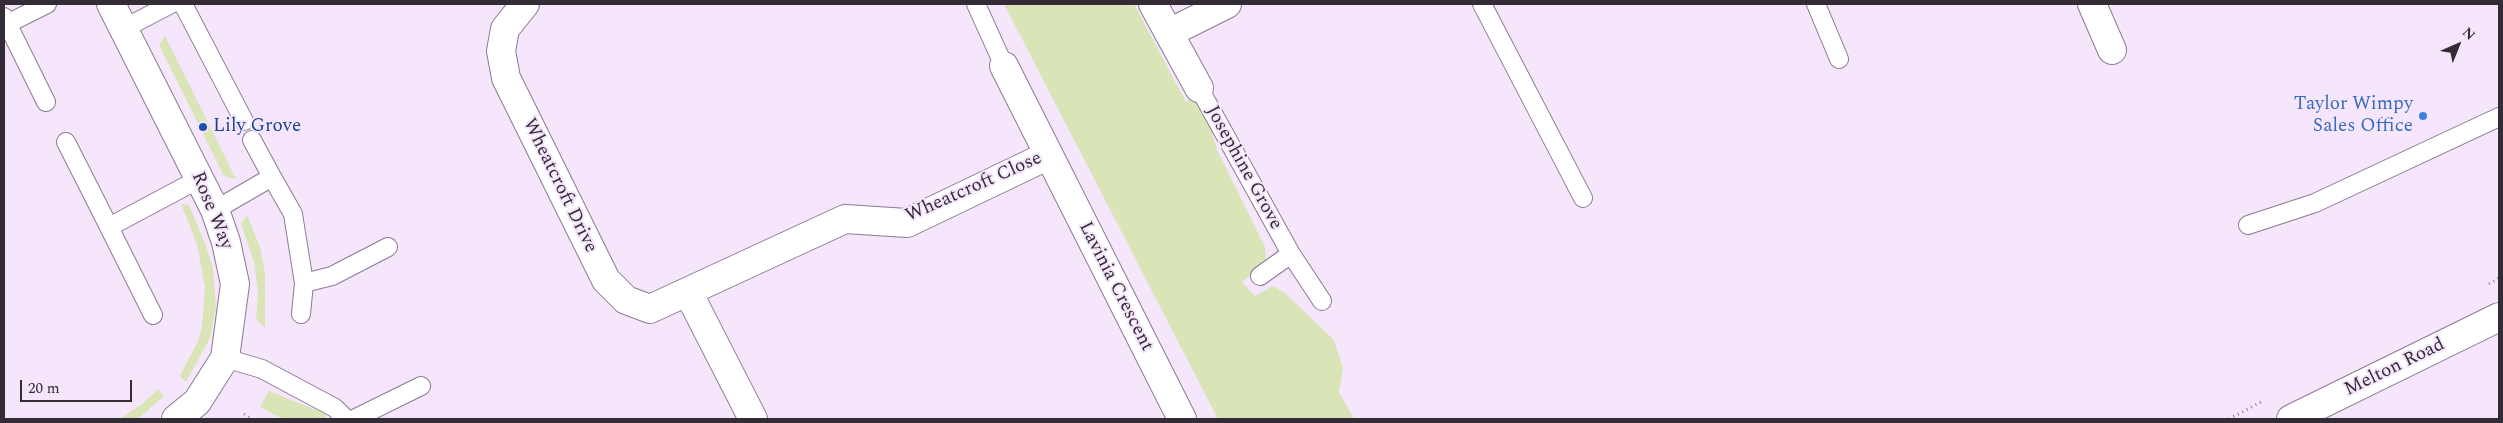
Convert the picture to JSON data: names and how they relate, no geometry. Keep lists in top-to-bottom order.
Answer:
{
  "streets": {
    "street": [
      "Josephine Grove",
      "Wheatcroft Drive",
      "Wheatcroft Close",
      "Rose Way",
      "Lavinia Crescent",
      "Melton Road"
    ]
  },
  "crossings": [
    ["Wheatcroft Drive", "Wheatcroft Close"],
    ["Wheatcroft Close", "Lavinia Crescent"]
  ],
  "places": ["Taylor Wimpy Sales Office", "Lily Grove"],
  "scale_bar": "20 m",
  "north": "top right"
}
